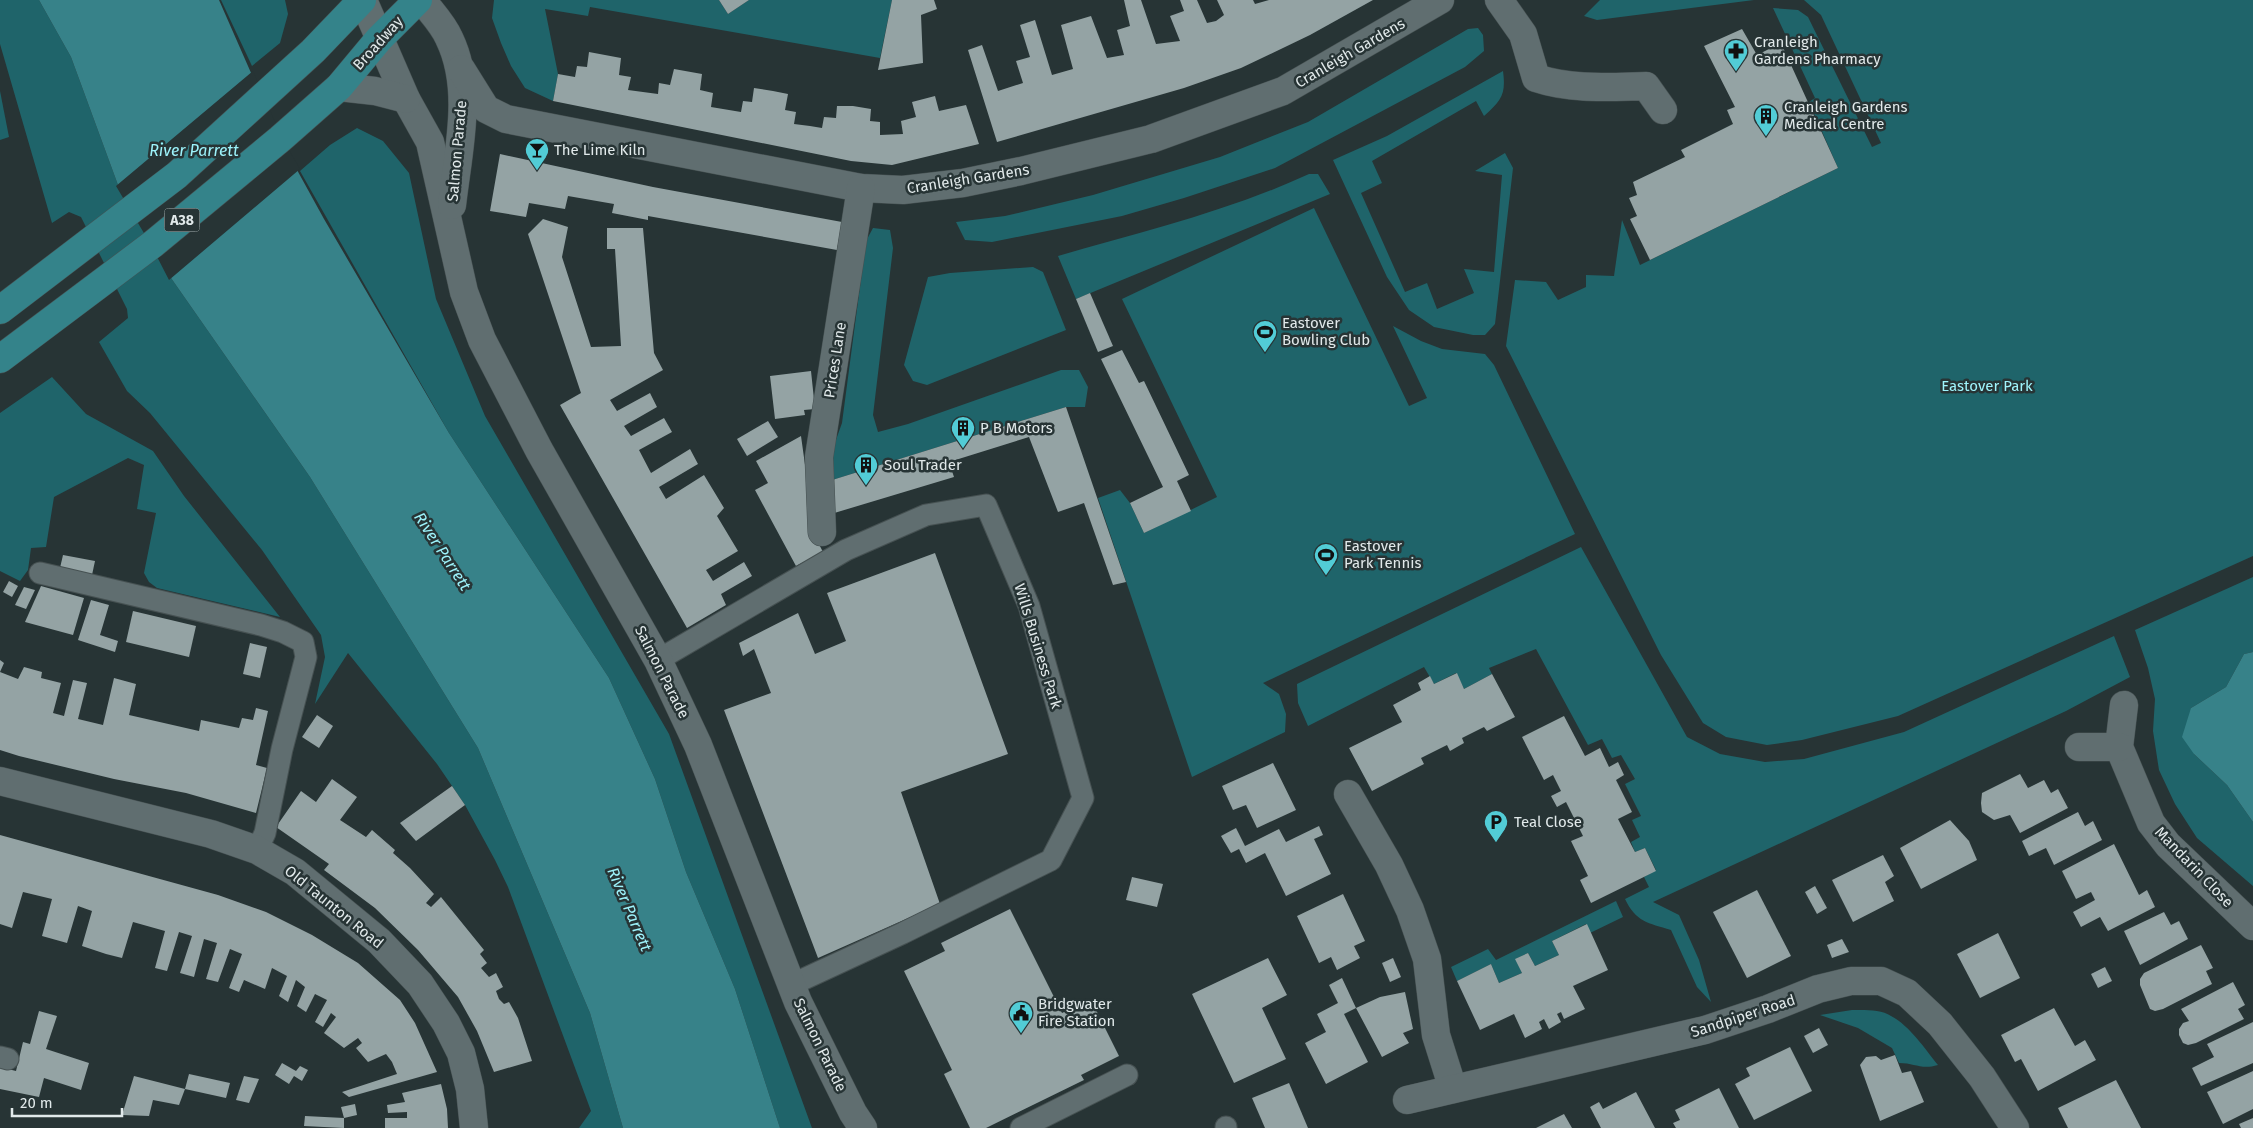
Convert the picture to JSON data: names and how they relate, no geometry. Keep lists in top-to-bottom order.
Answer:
{
  "streets": {
    "main road": ["Broadway", "A38"],
    "street": [
      "Cranleigh Gardens",
      "Salmon Parade",
      "Prices Lane",
      "Mandarin Close",
      "Old Taunton Road",
      "Sandpiper Road"
    ],
    "lane": ["Wills Business Park"]
  },
  "crossings": [
    ["Broadway", "Salmon Parade"],
    ["Broadway", "A38"],
    ["Cranleigh Gardens", "Salmon Parade"],
    ["Cranleigh Gardens", "Prices Lane"],
    ["Salmon Parade", "A38"],
    ["Salmon Parade", "Wills Business Park"]
  ],
  "water": ["River Parrett"],
  "parks": ["Eastover Park"],
  "places": {
    "pharmacy": ["Cranleigh Gardens Pharmacy"],
    "building": ["Cranleigh Gardens Medical Centre", "P B Motors", "Soul Trader"],
    "bar": ["The Lime Kiln"],
    "sports": ["Eastover Bowling Club", "Eastover Park Tennis"],
    "parking": ["Teal Close"],
    "public building": ["Bridgwater Fire Station"]
  },
  "scale_bar": "20 m"
}
